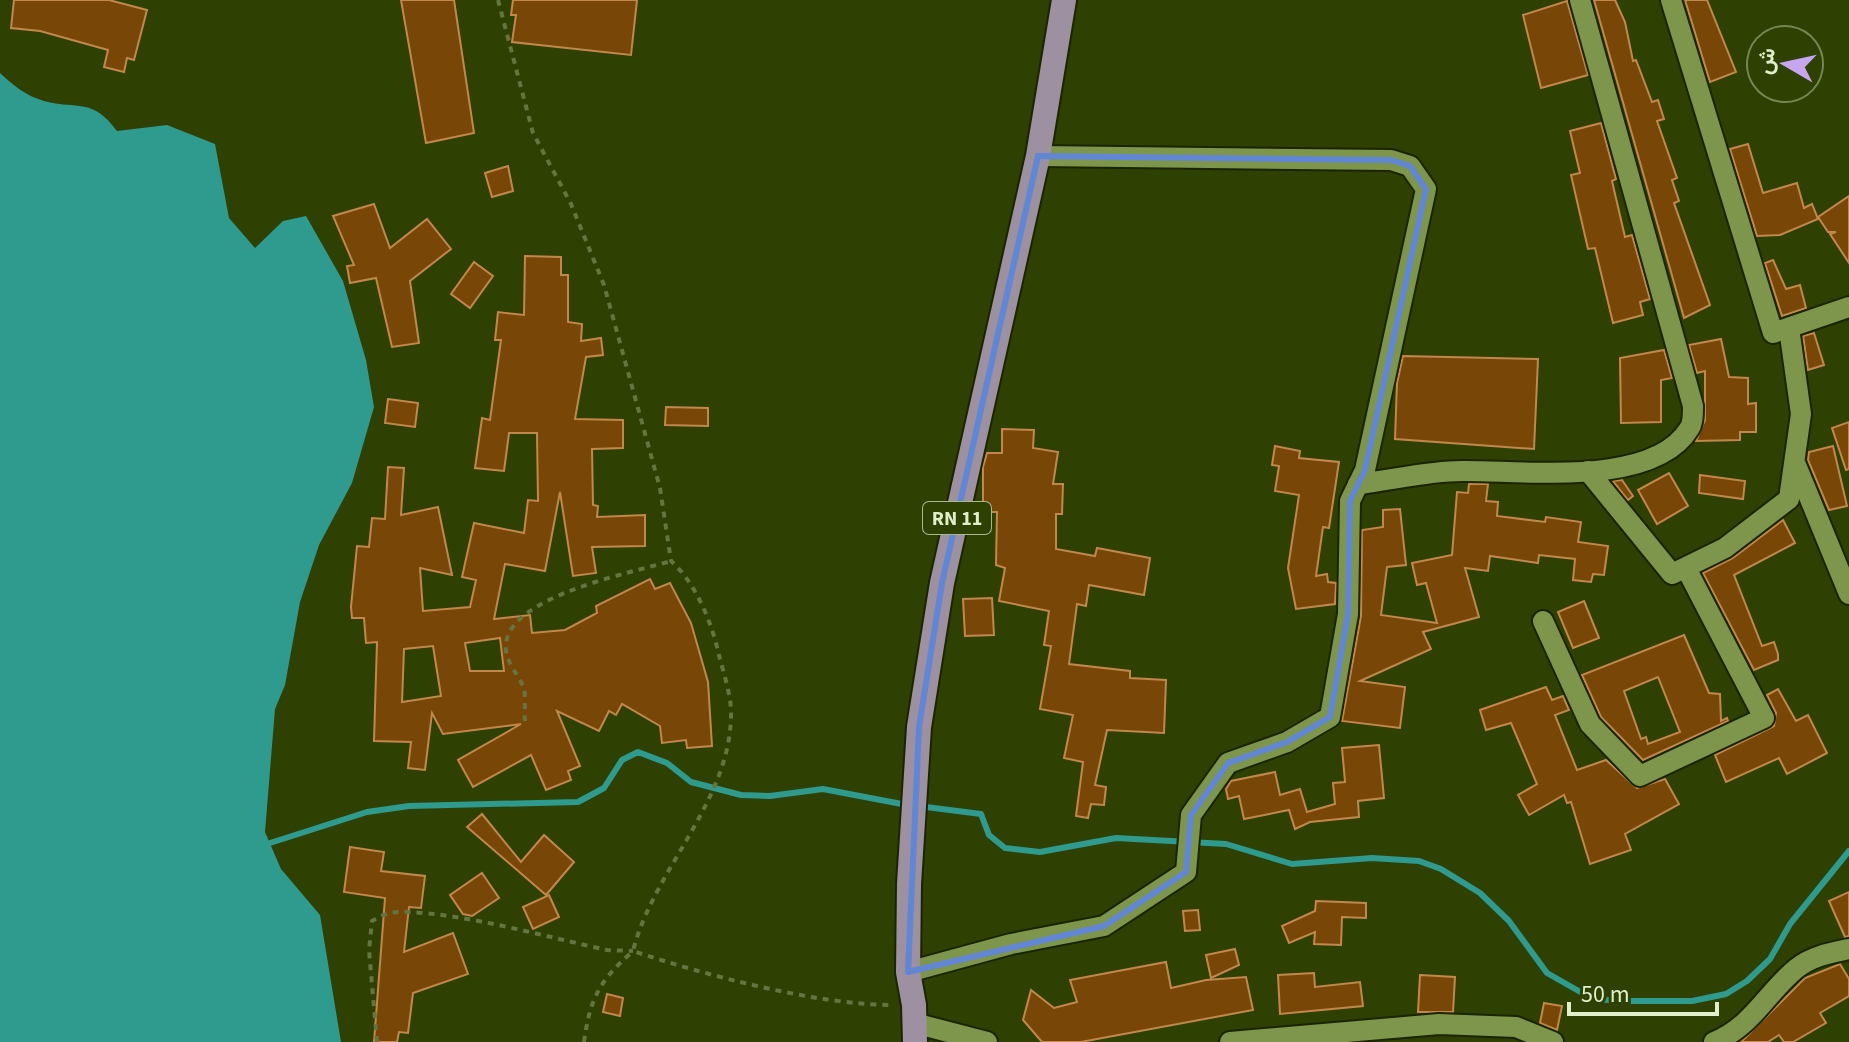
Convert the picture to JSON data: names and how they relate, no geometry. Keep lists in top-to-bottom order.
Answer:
{
  "streets": {
    "main road": ["RN 11"]
  },
  "scale_bar": "50 m",
  "north": "left"
}
